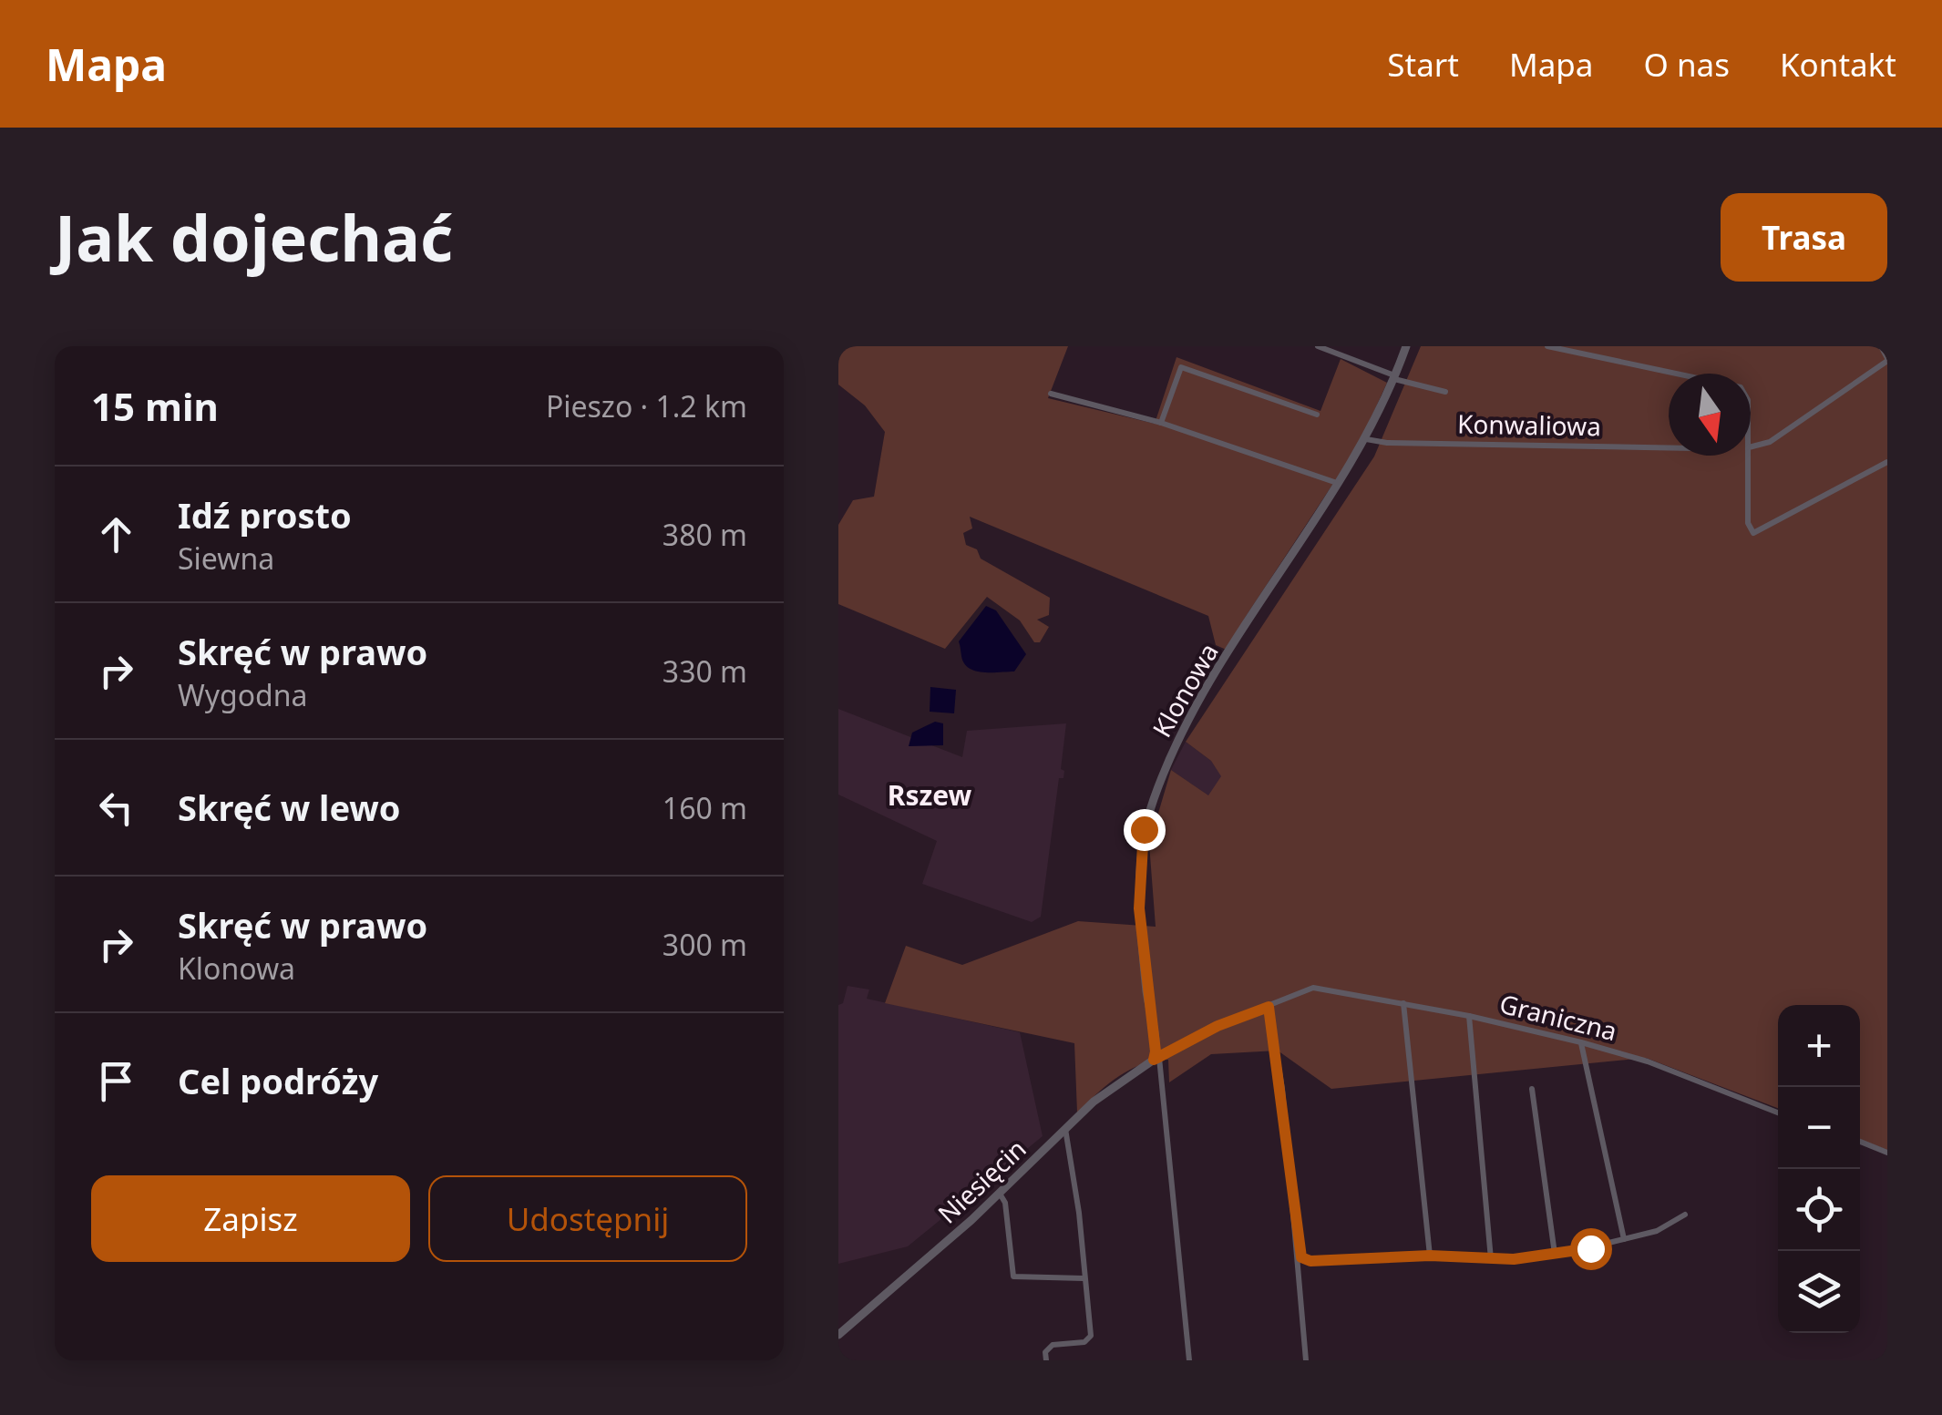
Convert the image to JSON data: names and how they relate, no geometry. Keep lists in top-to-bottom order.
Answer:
{
  "streets": {
    "street": [
      "Konwaliowa",
      "Klonowa",
      "Graniczna",
      "Niesięcin"
    ]
  },
  "crossings": [
    ["Konwaliowa", "Klonowa"],
    ["Klonowa", "Niesięcin"]
  ],
  "districts": ["Rszew"],
  "north": "bottom",
  "page": {
    "header": "Mapa",
    "nav": [
      "Start",
      "Mapa",
      "O nas",
      "Kontakt"
    ],
    "title": "Jak dojechać",
    "buttons": [
      "Trasa",
      ["Zapisz", "Udostępnij"]
    ],
    "heading": ["15 min", "Pieszo · 1.2 km"],
    "list": [
      ["Idź prosto", "Siewna", "380 m"],
      ["Skręć w prawo", "Wygodna", "330 m"],
      ["Skręć w lewo", "160 m"],
      ["Skręć w prawo", "Klonowa", "300 m"],
      "Cel podróży"
    ],
    "map_buttons": ["+", "−"]
  }
}
